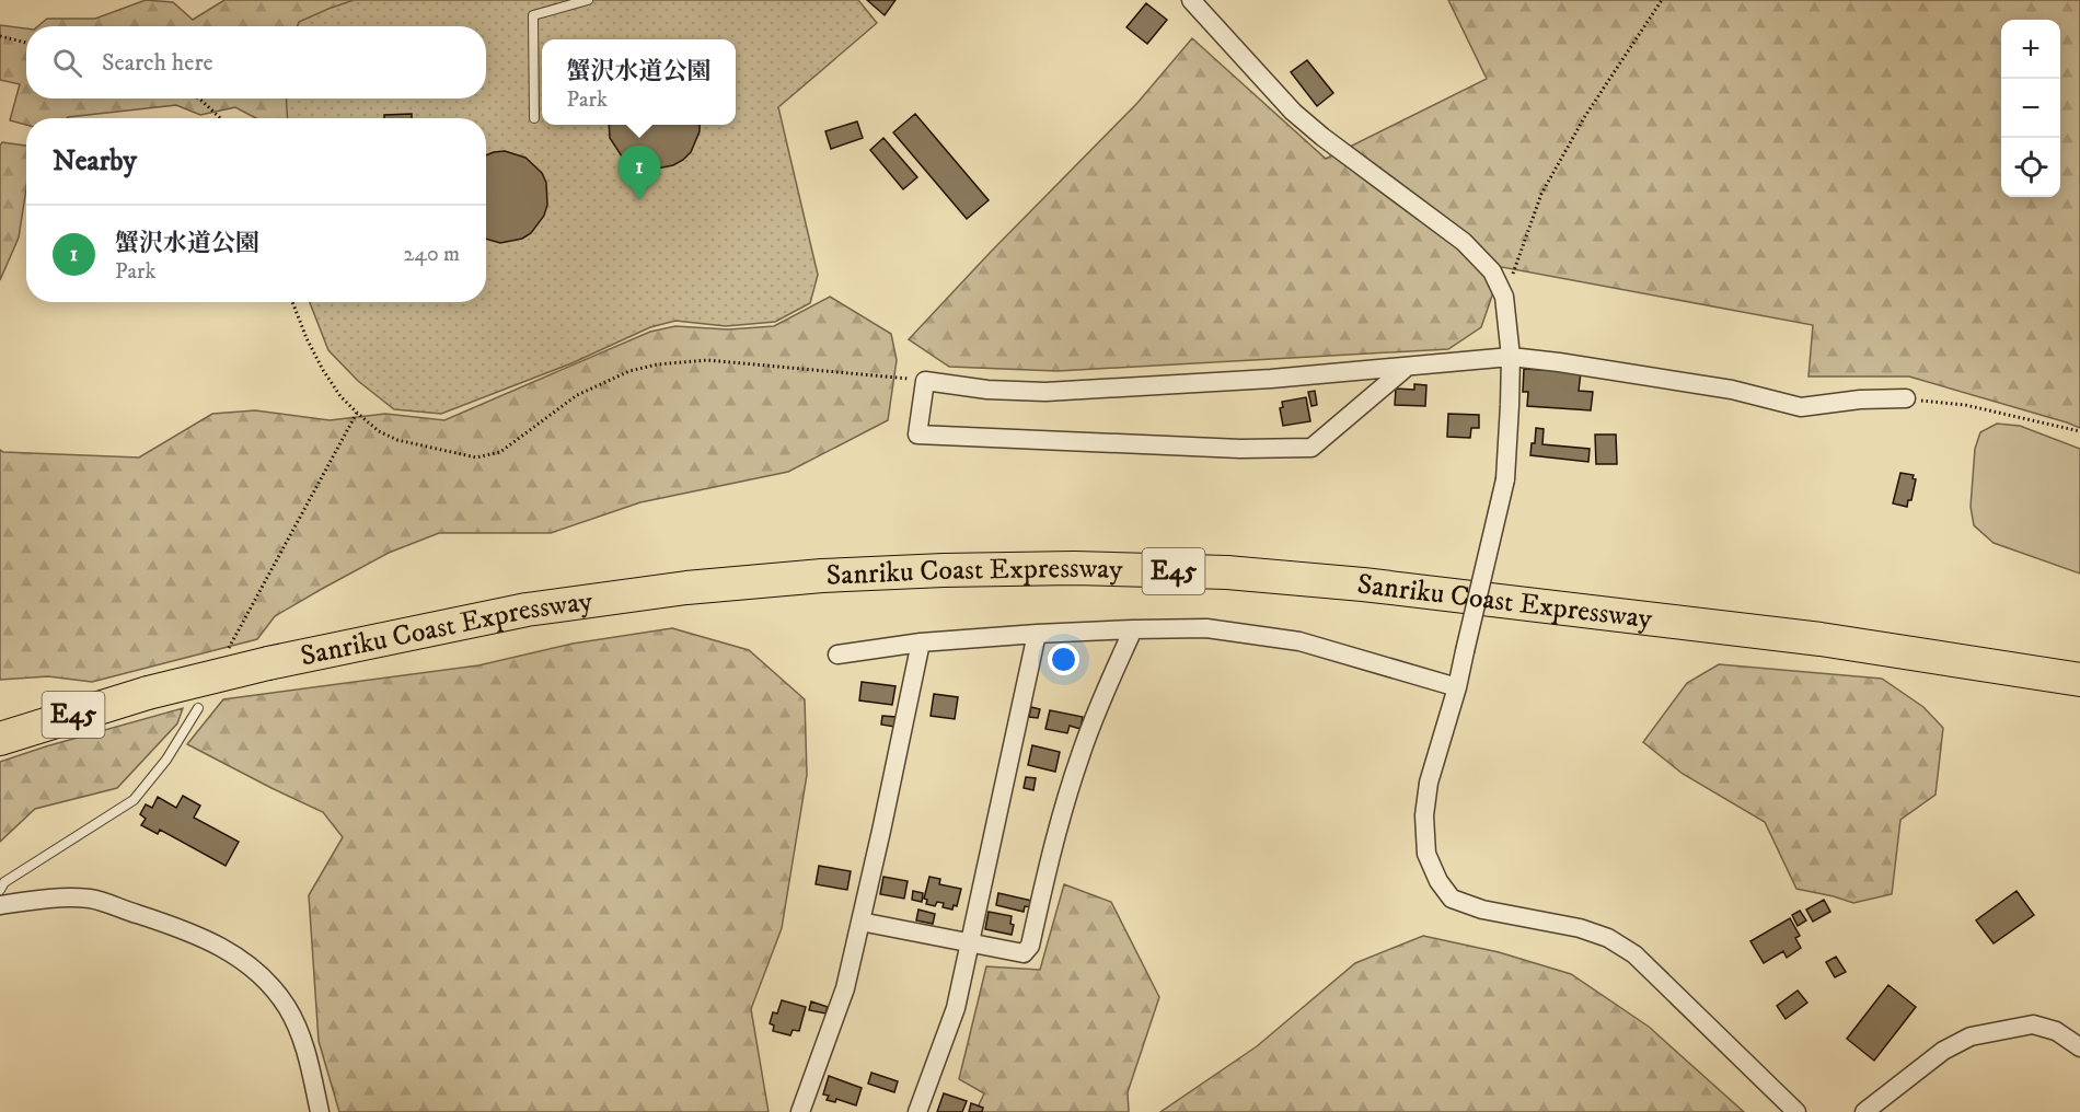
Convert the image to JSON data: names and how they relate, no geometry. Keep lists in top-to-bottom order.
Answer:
{
  "streets": {
    "highway": ["E45", "Sanriku Coast Expressway"]
  },
  "page": {
    "map_buttons": ["+", "−"],
    "search": "Search here",
    "popup": ["蟹沢水道公園", "Park"],
    "heading": "Nearby",
    "pins": "1",
    "list": [
      {
        "mark": "1",
        "name": "蟹沢水道公園",
        "note": "Park",
        "value": "240 m"
      }
    ]
  }
}
